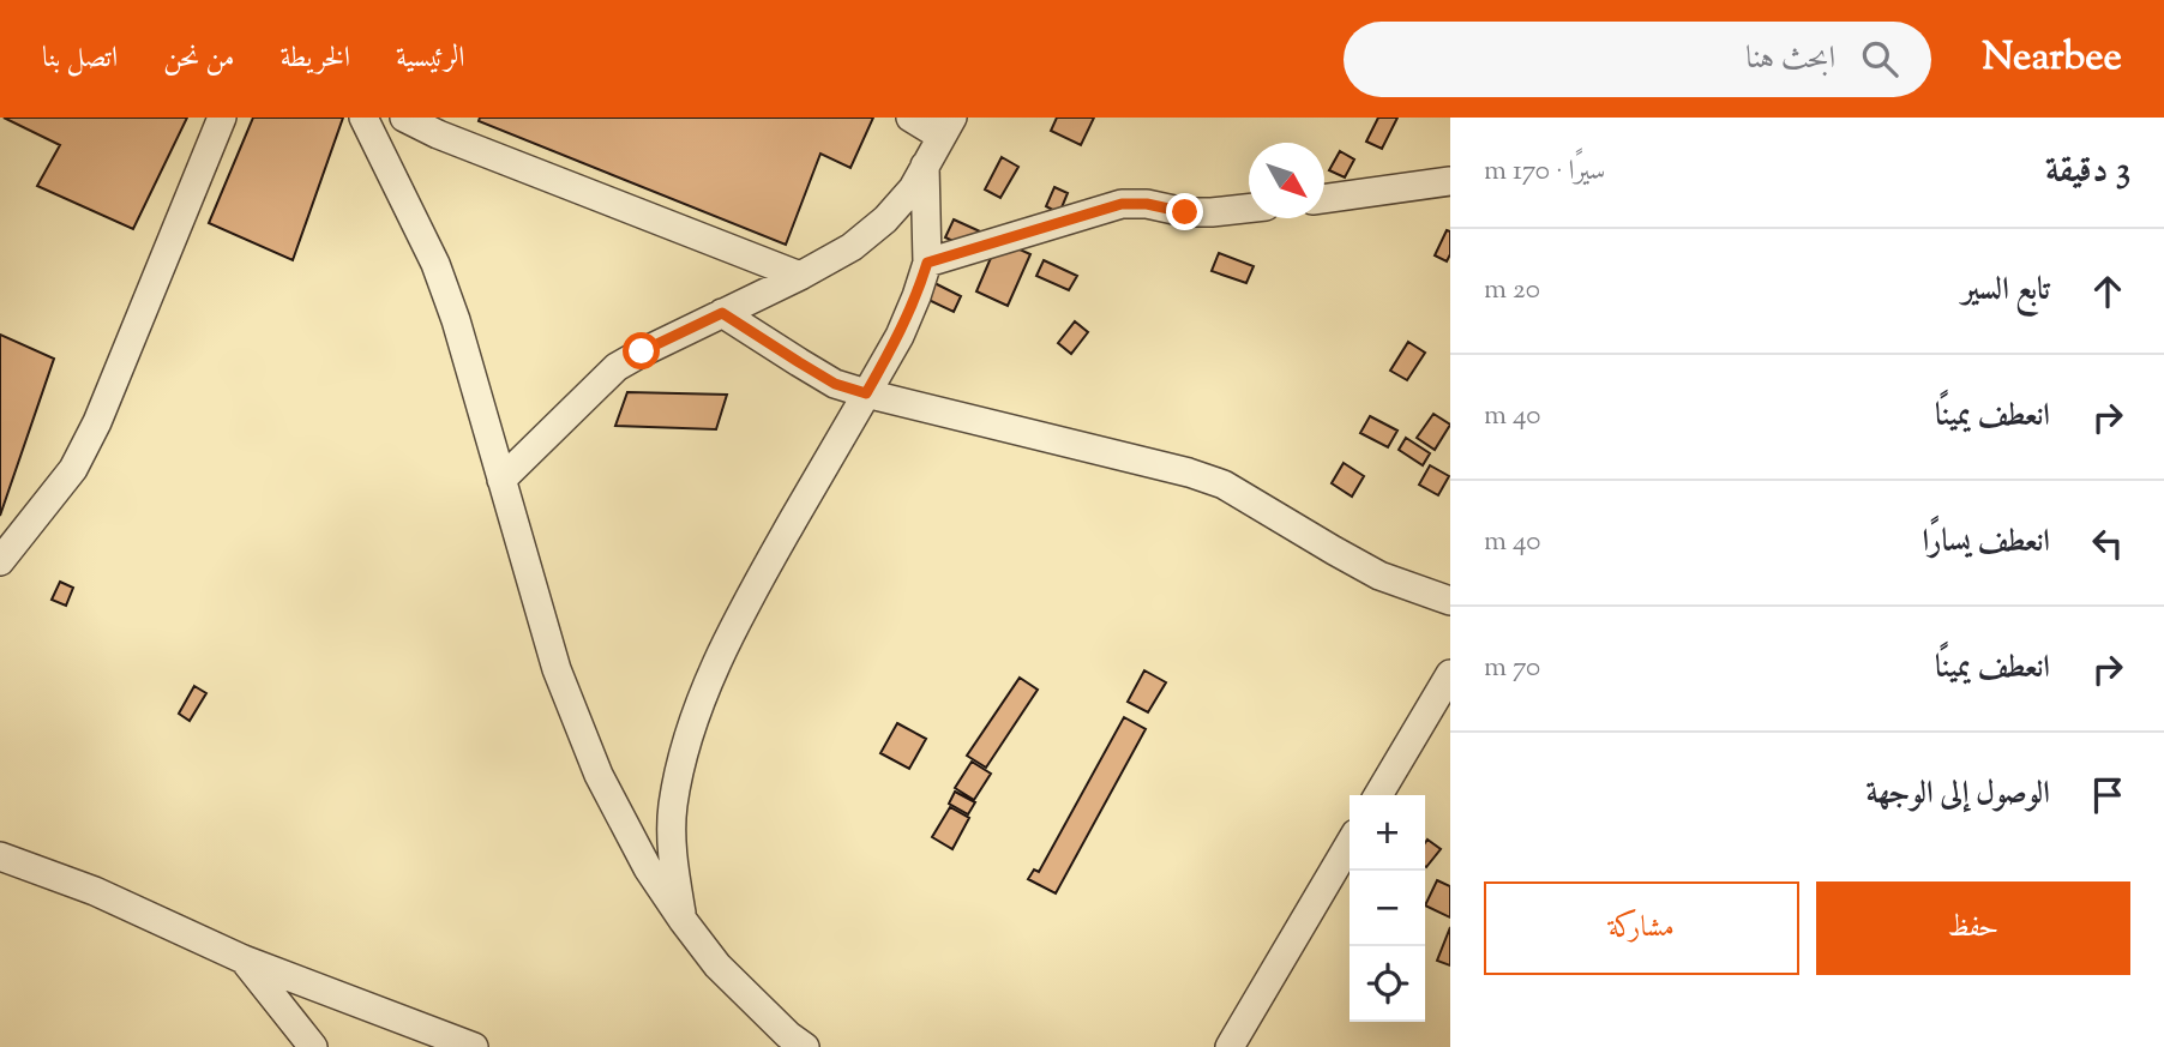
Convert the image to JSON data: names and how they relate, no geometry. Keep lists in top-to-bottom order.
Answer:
{
  "north": "bottom right",
  "page": {
    "header": "Nearbee",
    "search": "ابحث هنا",
    "nav": [
      "الرئيسية",
      "الخريطة",
      "من نحن",
      "اتصل بنا"
    ],
    "heading": ["3 دقيقة", "سيرًا · 170 m"],
    "list": [
      ["تابع السير", "20 m"],
      ["انعطف يمينًا", "40 m"],
      ["انعطف يسارًا", "40 m"],
      ["انعطف يمينًا", "70 m"],
      "الوصول إلى الوجهة"
    ],
    "map_buttons": ["+", "−"],
    "buttons": ["حفظ", "مشاركة"]
  }
}
